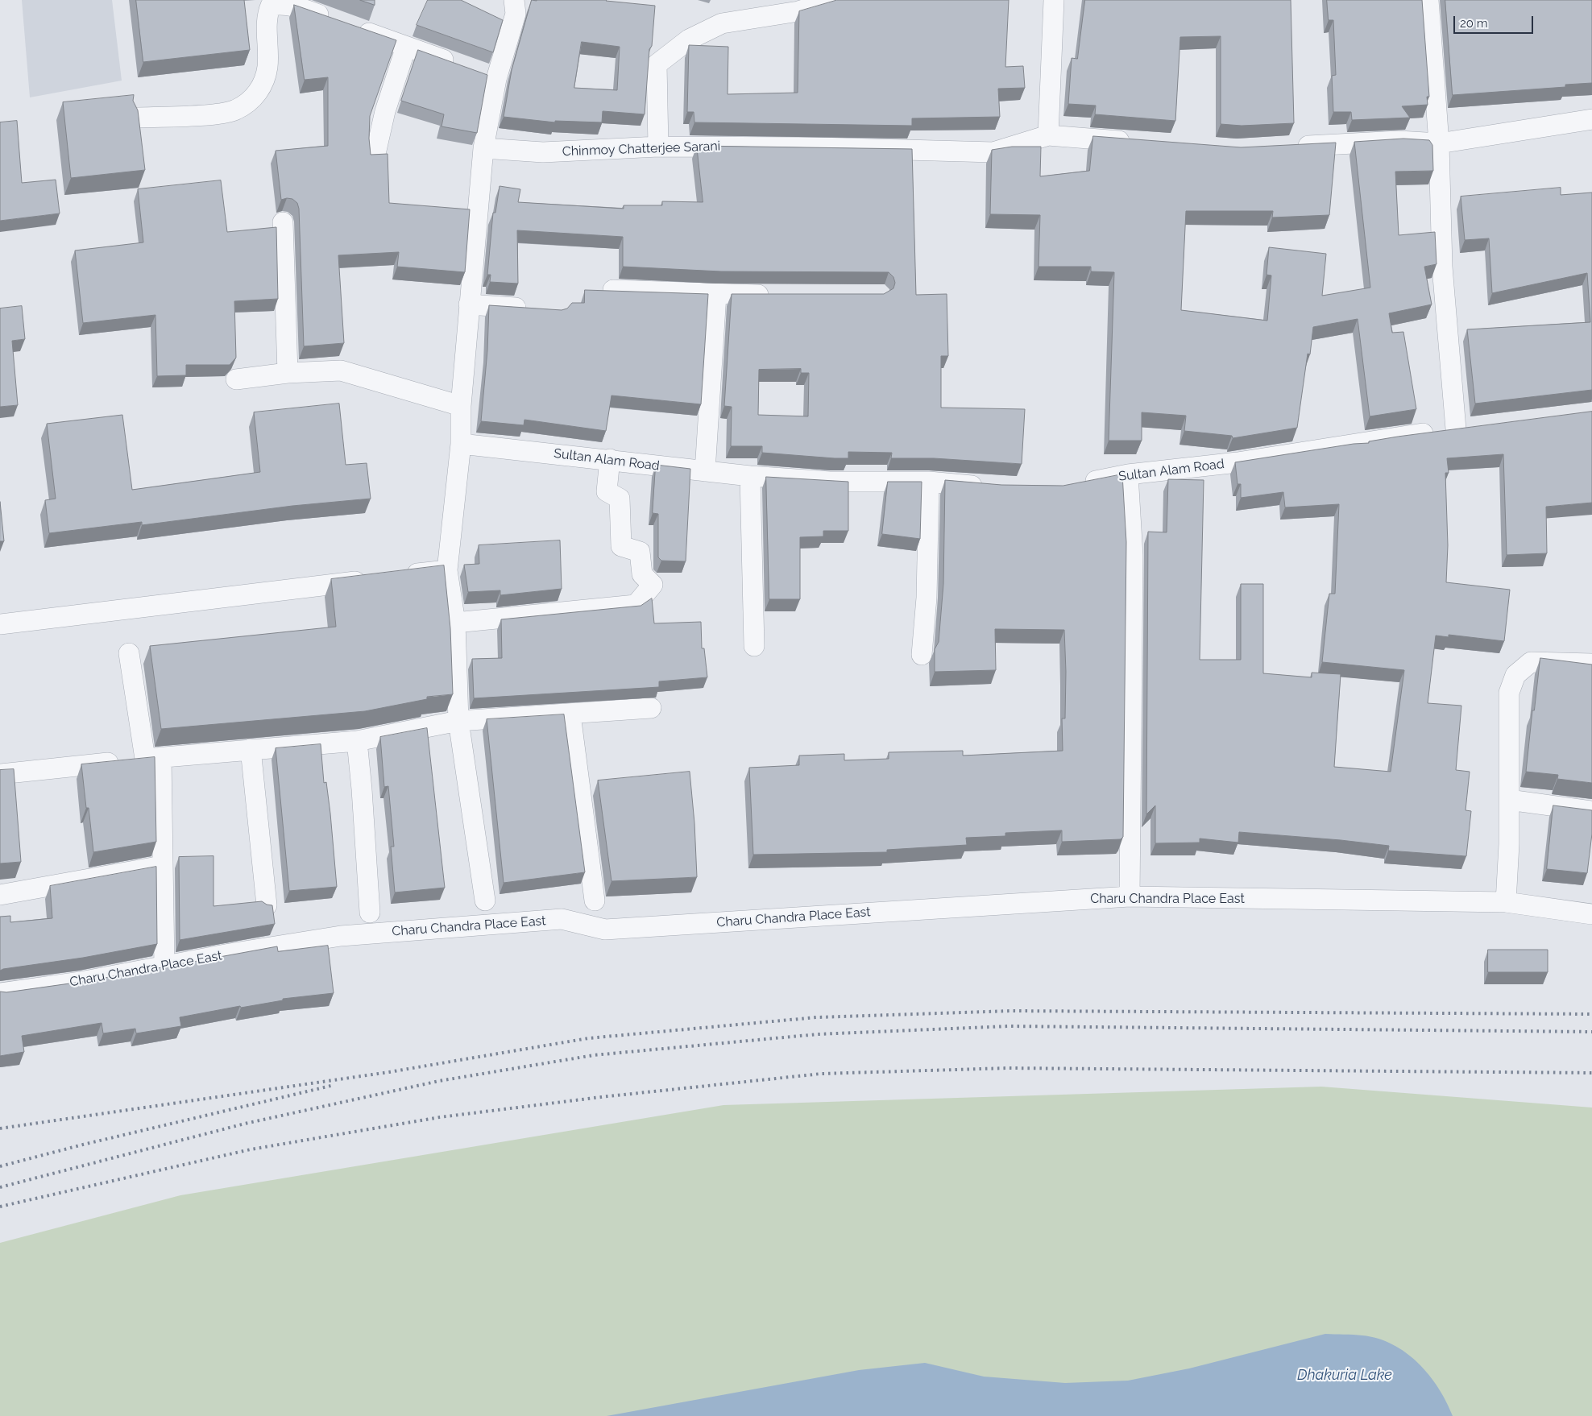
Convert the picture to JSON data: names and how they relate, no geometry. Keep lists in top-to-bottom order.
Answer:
{
  "streets": {
    "street": ["Chinmoy Chatterjee Sarani", "Sultan Alam Road", "Charu Chandra Place East"]
  },
  "water": ["Dhakuria Lake"],
  "scale_bar": "20 m"
}
